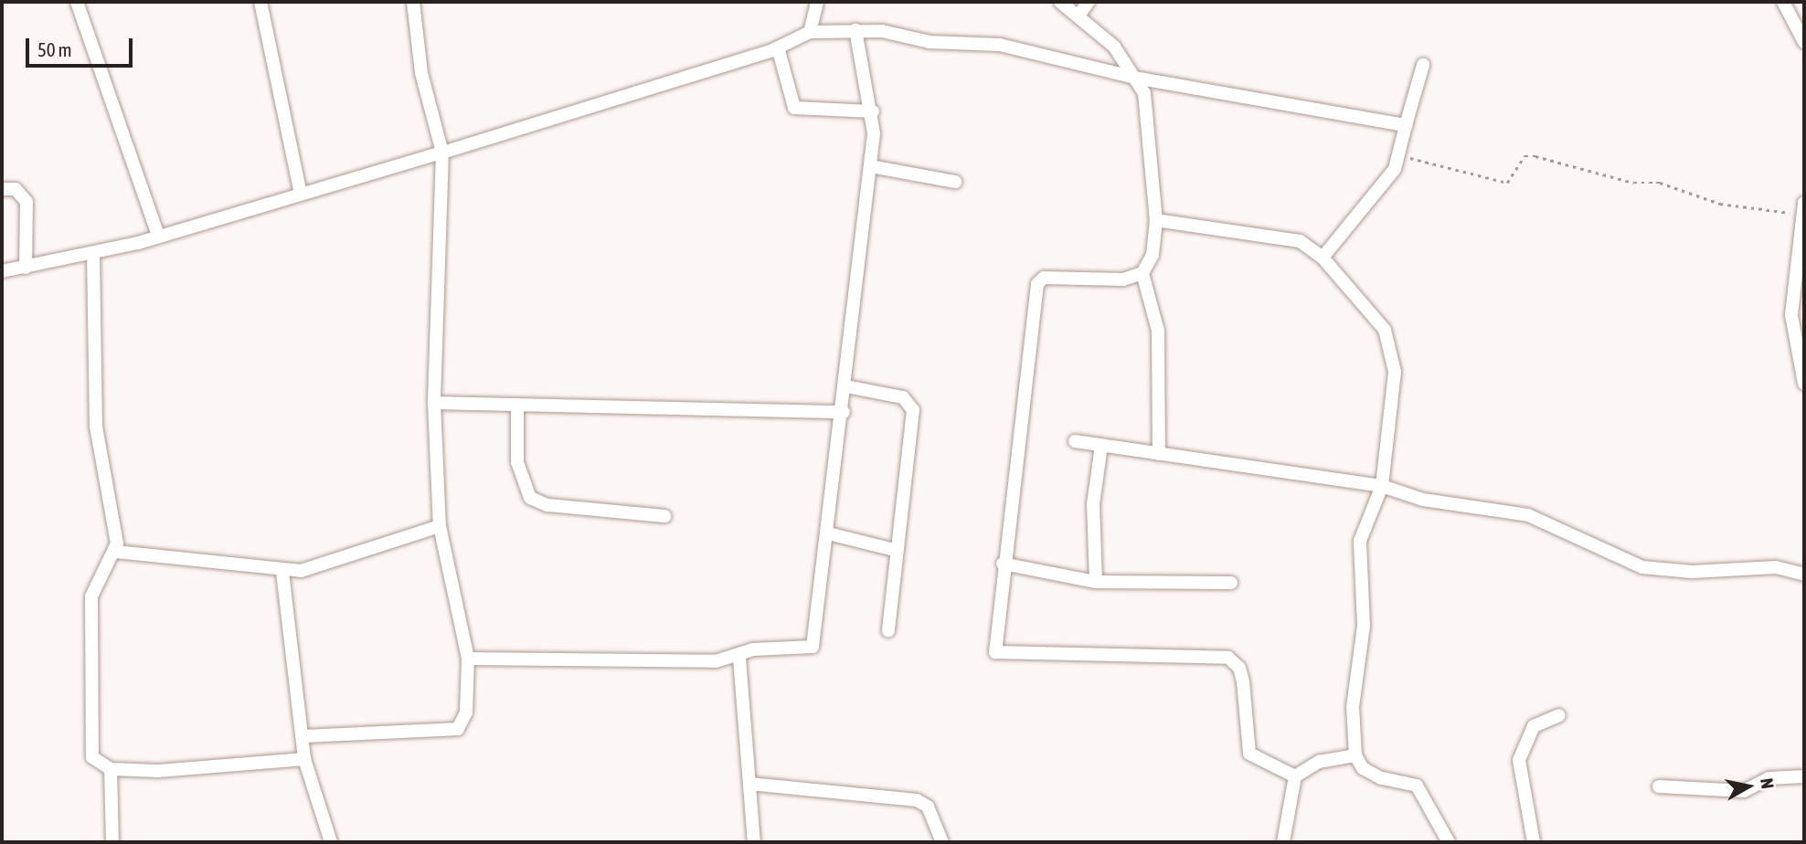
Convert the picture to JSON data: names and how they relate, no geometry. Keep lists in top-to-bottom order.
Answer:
{
  "scale_bar": "50 m",
  "north": "right"
}
